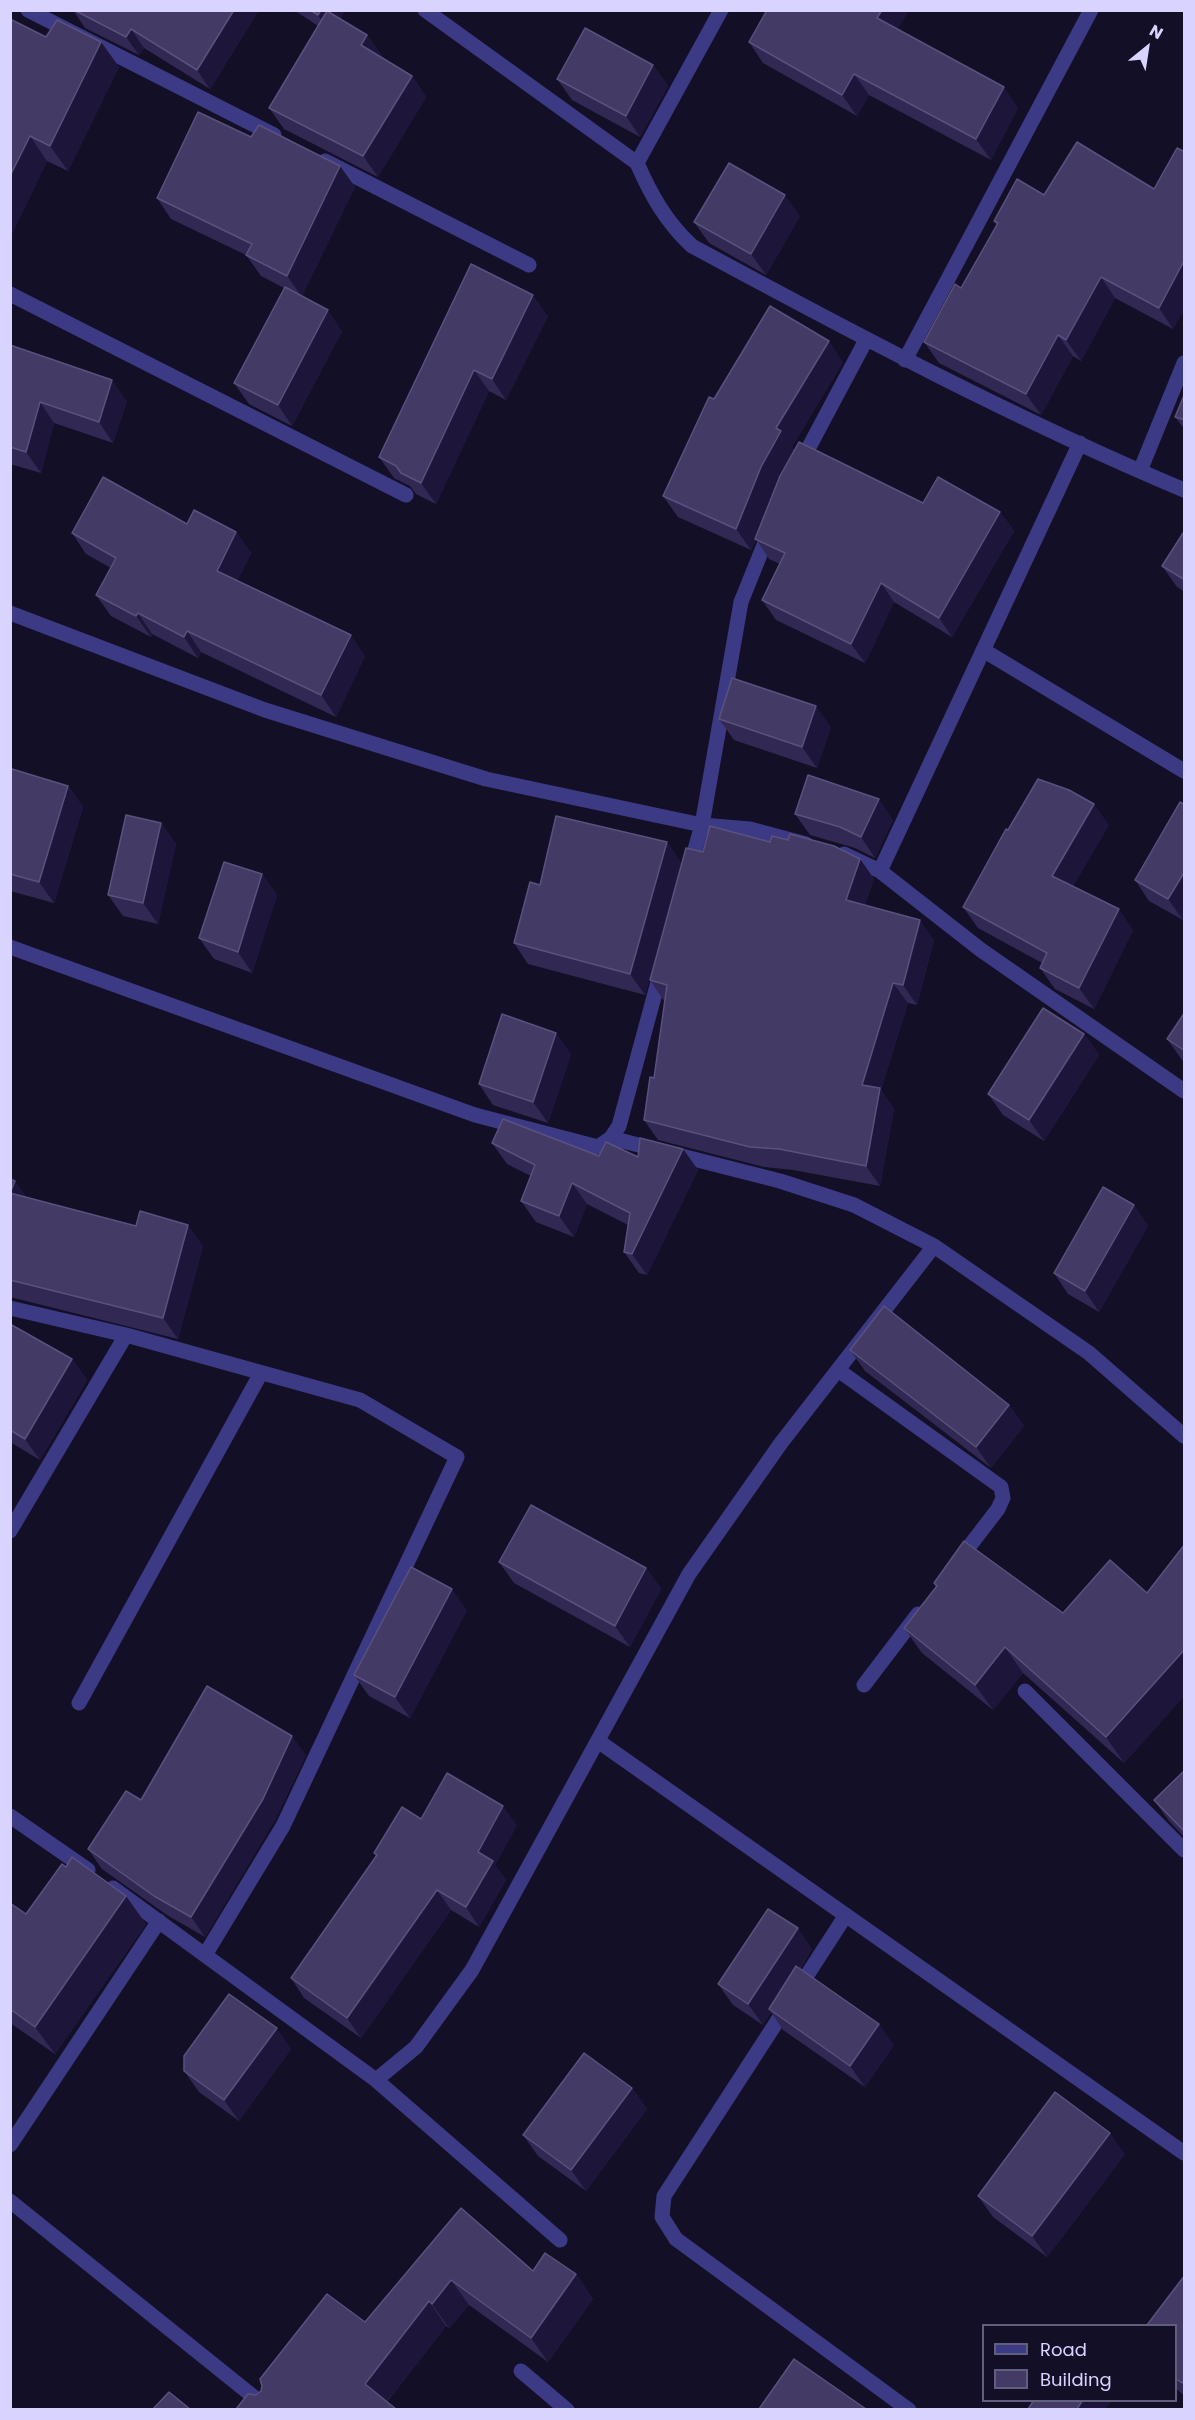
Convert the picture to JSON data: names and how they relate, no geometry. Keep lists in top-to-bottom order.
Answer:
{
  "legend": ["Road", "Building"],
  "north": "top right"
}
